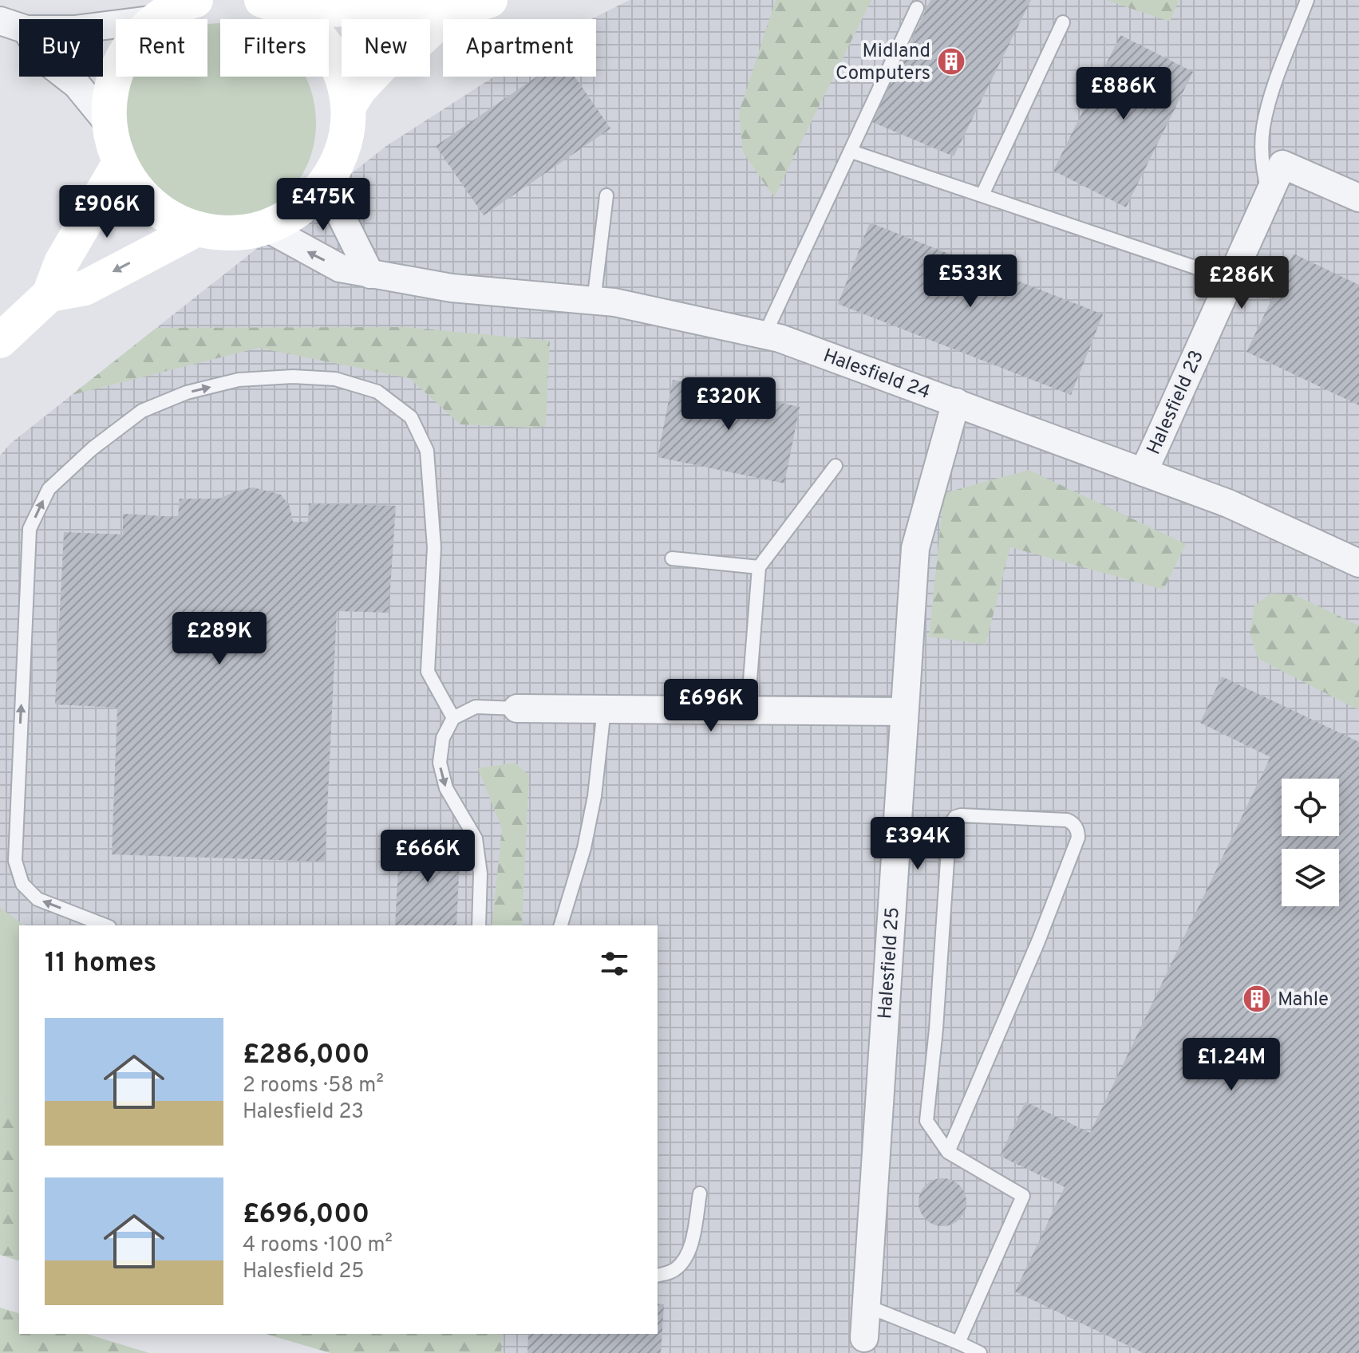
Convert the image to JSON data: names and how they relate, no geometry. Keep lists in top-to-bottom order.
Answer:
{
  "streets": {
    "street": ["Halesfield 24", "Halesfield 23", "Halesfield 25"]
  },
  "crossings": [
    ["Halesfield 24", "Halesfield 23"],
    ["Halesfield 24", "Halesfield 25"]
  ],
  "places": {
    "building": ["Midland Computers", "Mahle"]
  },
  "page": {
    "chip": [
      "Buy",
      "Rent",
      "Filters",
      "New",
      "Apartment"
    ],
    "price": [
      "£886K",
      "£475K",
      "£906K",
      "£533K",
      "£286K",
      "£320K",
      "£289K",
      "£696K",
      "£394K",
      "£666K",
      "£1.24M"
    ],
    "heading": "11 homes",
    "list": [
      {
        "name": "£286,000",
        "note": "2 rooms · 58 m² · Halesfield 23"
      },
      {
        "name": "£696,000",
        "note": "4 rooms · 100 m² · Halesfield 25"
      }
    ]
  }
}
